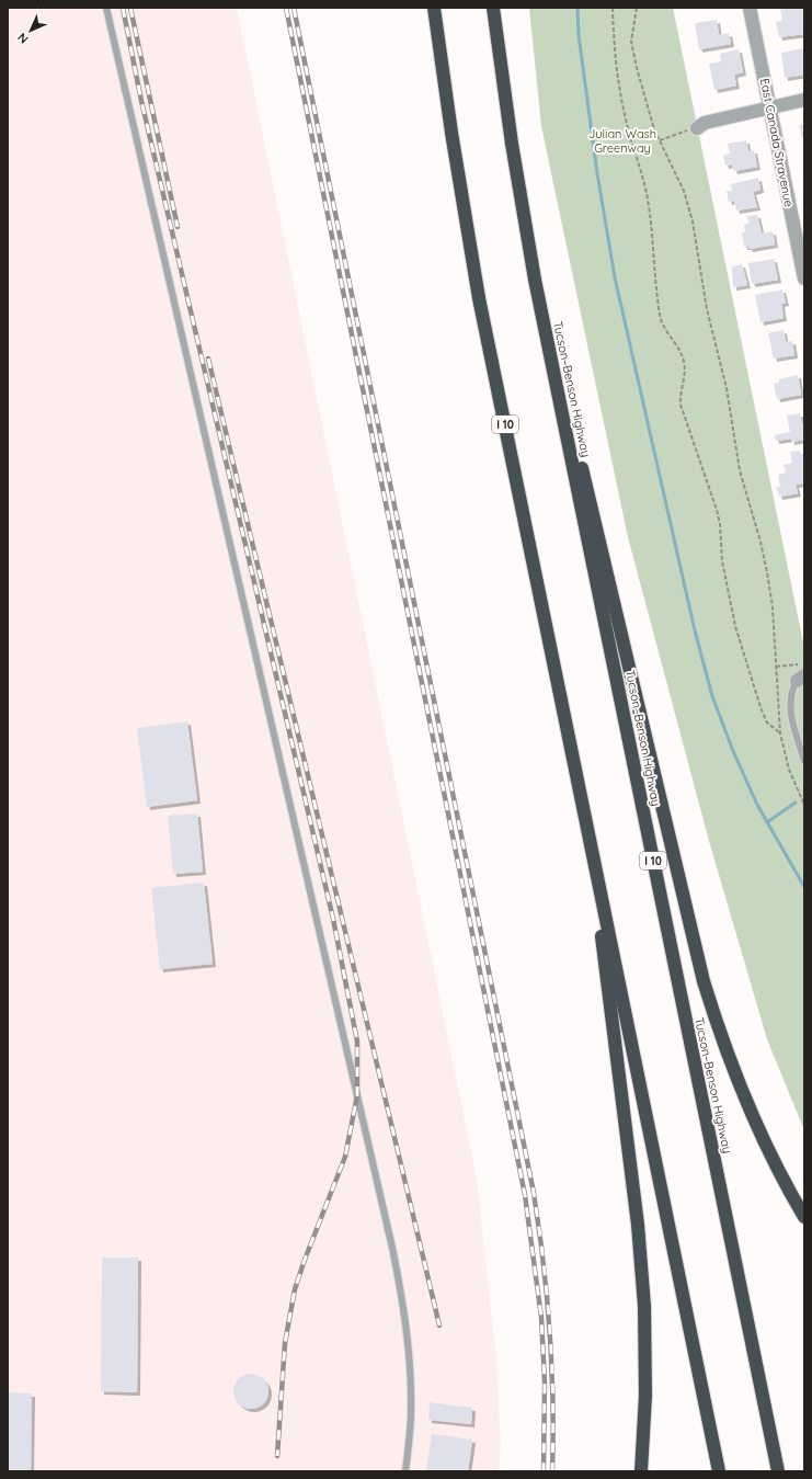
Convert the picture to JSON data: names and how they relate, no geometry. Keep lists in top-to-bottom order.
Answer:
{
  "streets": {
    "highway": ["Tucson–Benson Highway", "I 10"],
    "street": ["East Canada Stravenue"]
  },
  "parks": ["Julian Wash Greenway"],
  "north": "bottom left"
}
